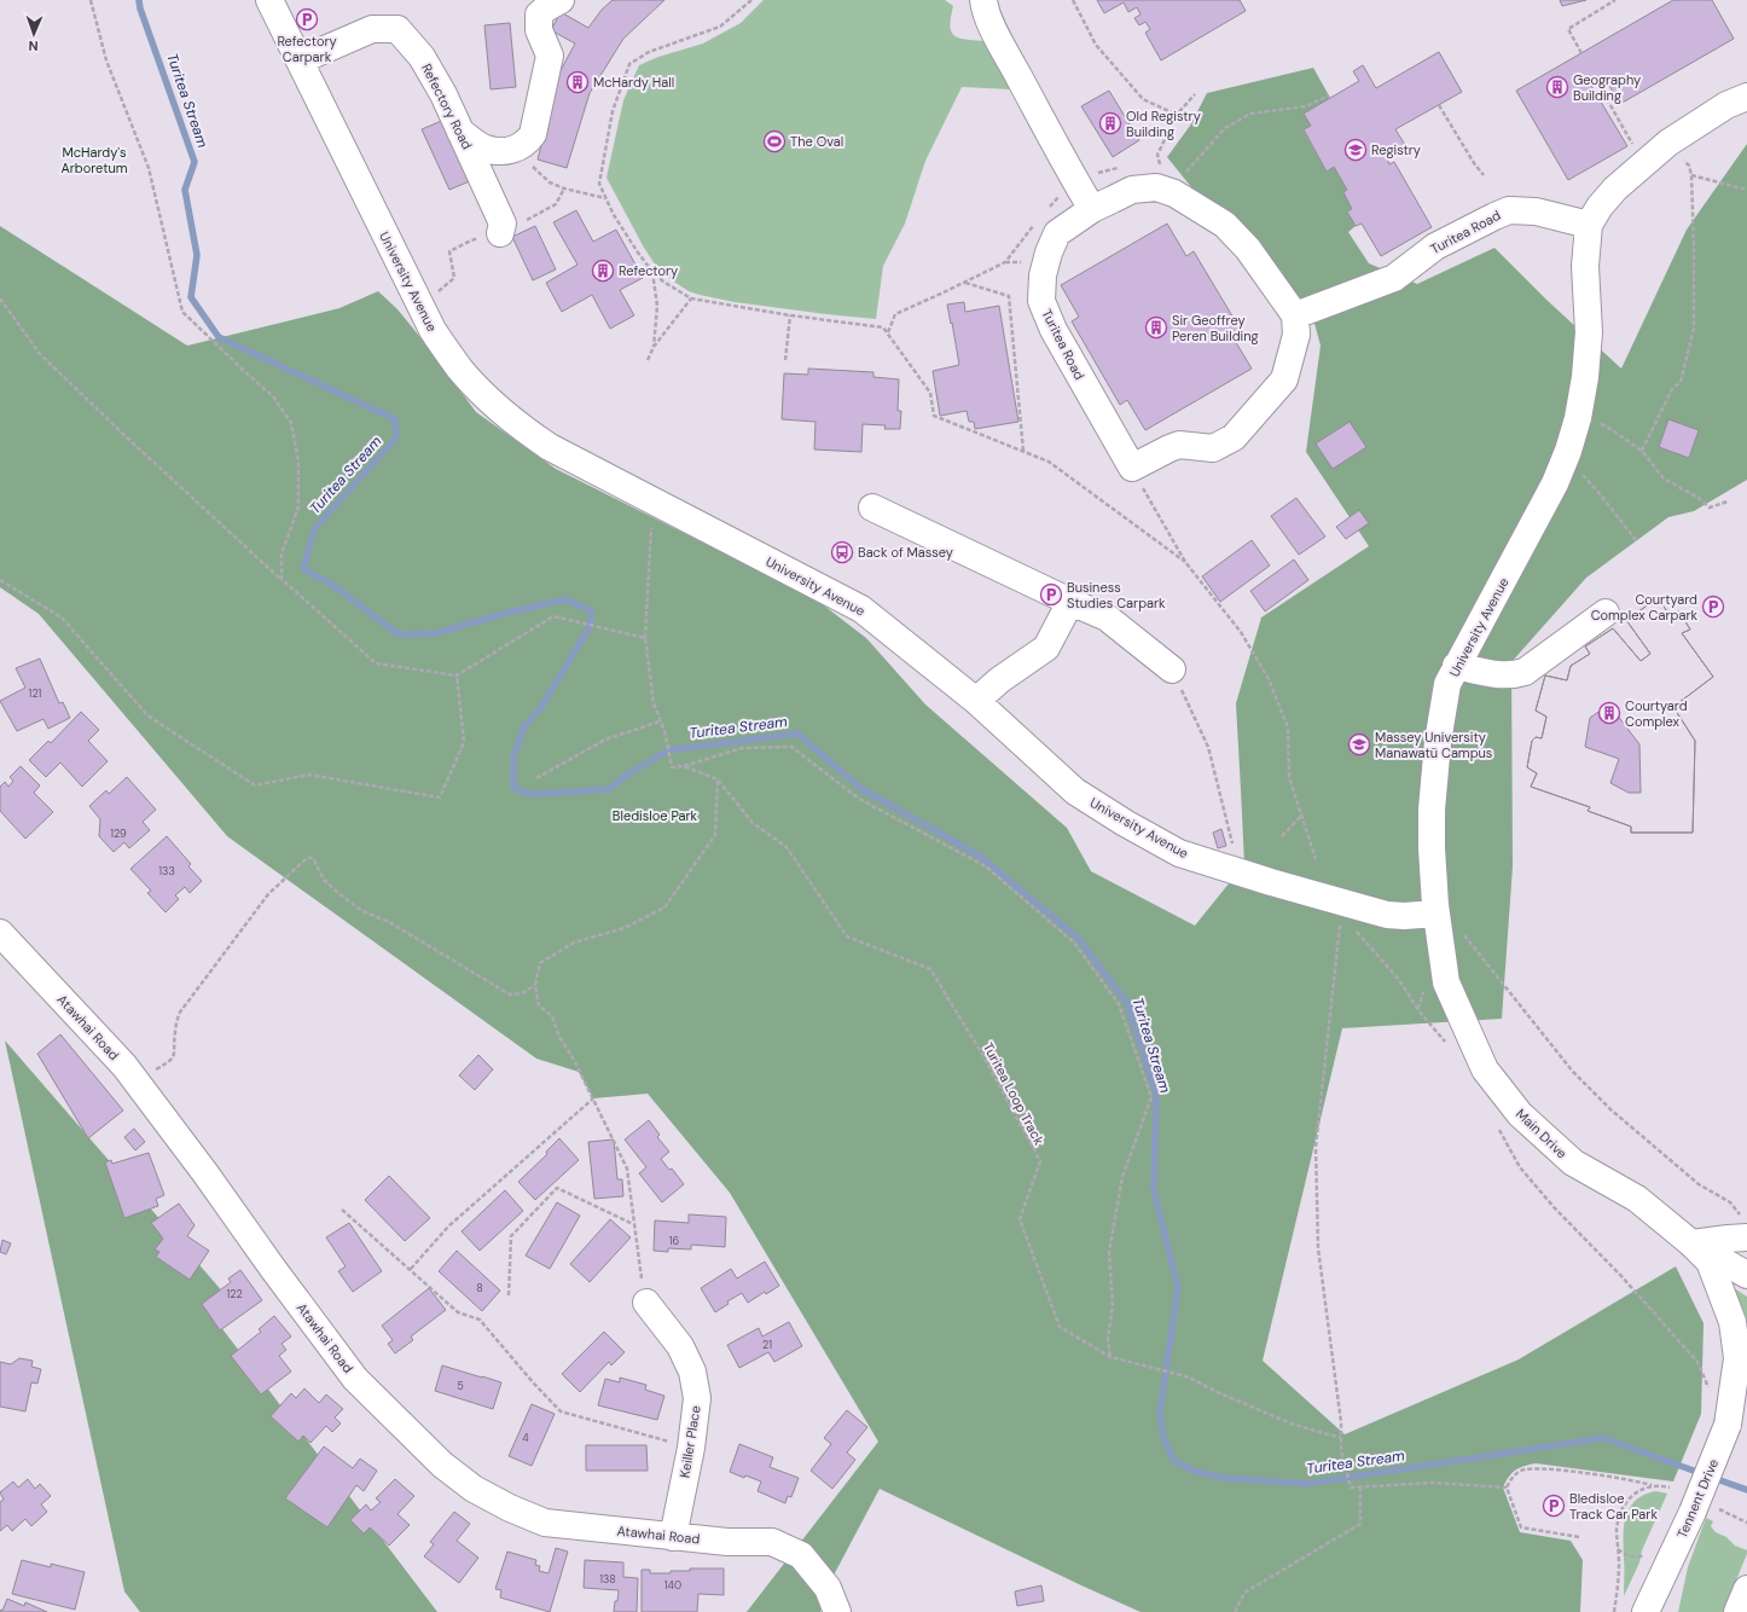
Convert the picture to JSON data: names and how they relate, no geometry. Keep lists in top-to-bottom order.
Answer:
{
  "streets": {
    "street": [
      "Refectory Road",
      "Turitea Road",
      "University Avenue",
      "Atawhai Road",
      "Main Drive",
      "Keiller Place",
      "Tennent Drive"
    ],
    "path": ["Turitea Loop Track"]
  },
  "crossings": [
    ["Refectory Road", "University Avenue"],
    ["Turitea Road", "University Avenue"],
    ["University Avenue", "Main Drive"],
    ["Atawhai Road", "Keiller Place"]
  ],
  "water": ["Turitea Stream"],
  "parks": ["McHardy's Arboretum", "Bledisloe Park"],
  "places": {
    "parking": [
      "Refectory Carpark",
      "Business Studies Carpark",
      "Courtyard Complex Carpark",
      "Bledisloe Track Car Park"
    ],
    "building": [
      "McHardy Hall",
      "Geography Building",
      "Old Registry Building",
      "Refectory",
      "Sir Geoffrey Peren Building",
      "Courtyard Complex"
    ],
    "sports": ["The Oval"],
    "school or university": ["Registry", "Massey University Manawatū Campus"],
    "bus stop": ["Back of Massey"]
  },
  "house_numbers": [
    "121",
    "129",
    "133",
    "16",
    "8",
    "122",
    "21",
    "5",
    "4",
    "138",
    "140"
  ],
  "north": "bottom"
}
